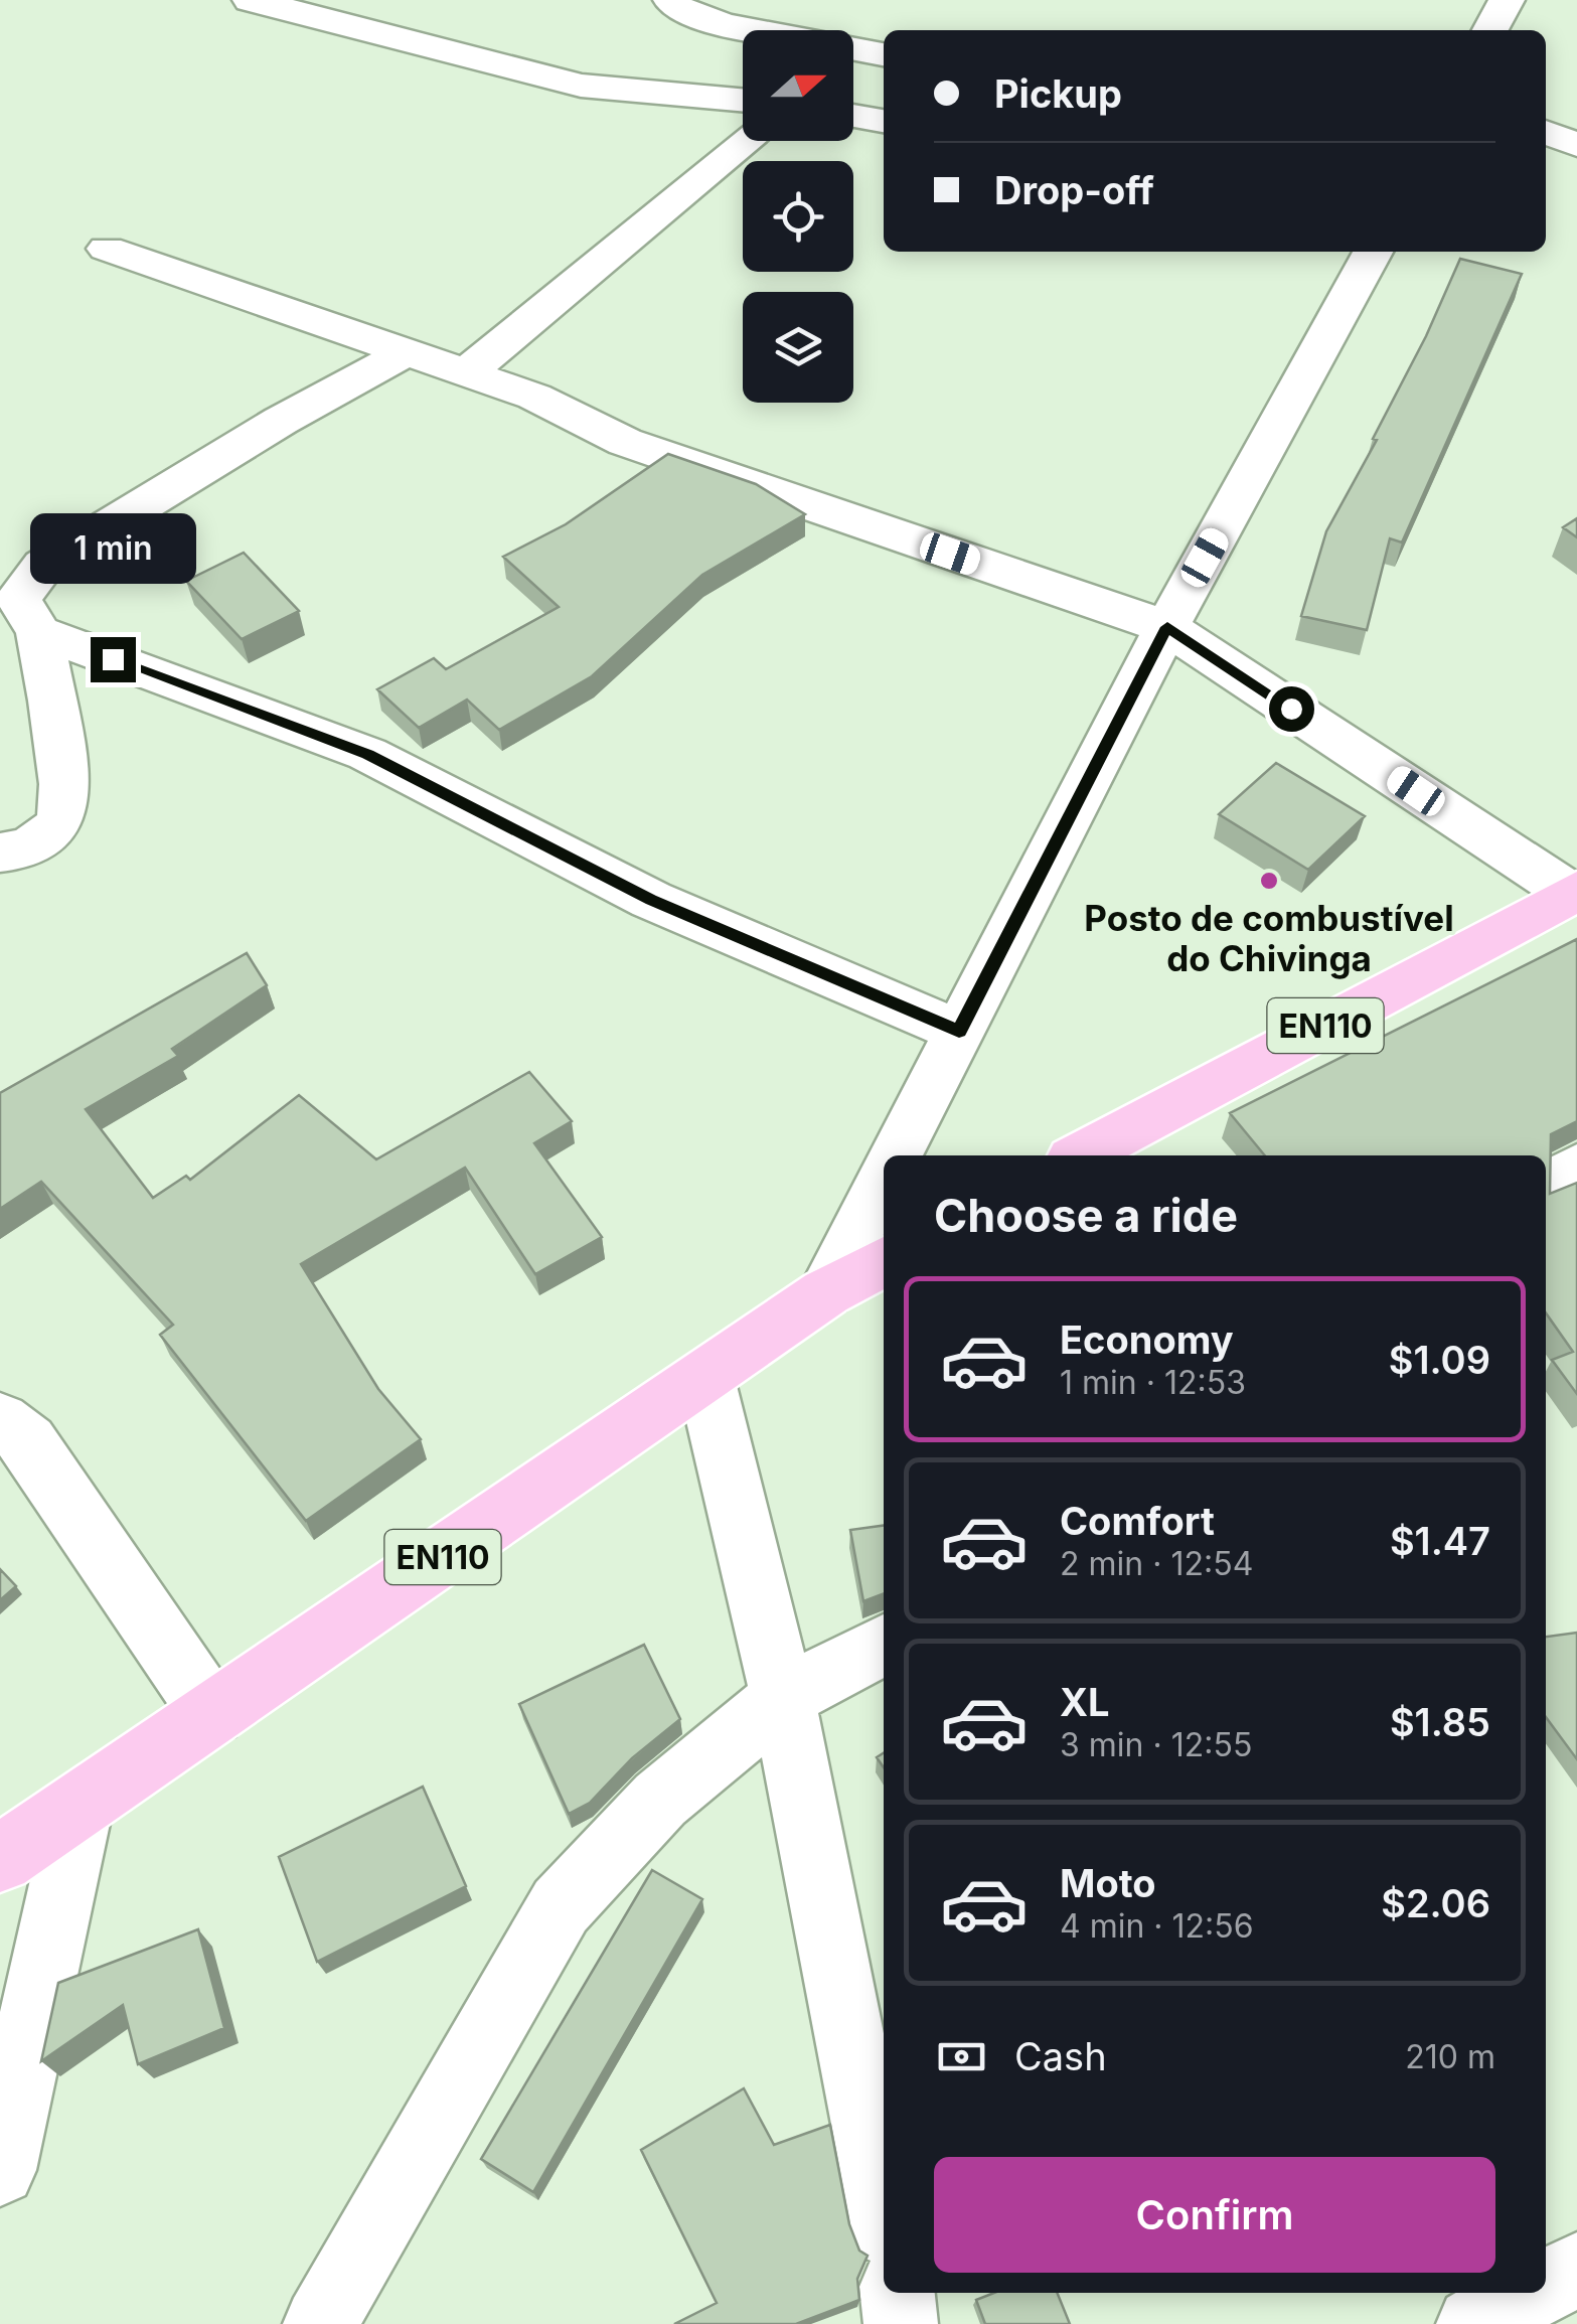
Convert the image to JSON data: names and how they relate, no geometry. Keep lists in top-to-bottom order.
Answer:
{
  "streets": {
    "main road": ["EN110"]
  },
  "places": ["Posto de combustível do Chivinga"],
  "north": "right",
  "page": {
    "banner": ["Pickup", "Drop-off"],
    "bubble": "1 min",
    "heading": "Choose a ride",
    "list": [
      {
        "name": "Economy",
        "note": "1 min · 12:53",
        "value": "$1.09"
      },
      {
        "name": "Comfort",
        "note": "2 min · 12:54",
        "value": "$1.47"
      },
      {
        "name": "XL",
        "note": "3 min · 12:55",
        "value": "$1.85"
      },
      {
        "name": "Moto",
        "note": "4 min · 12:56",
        "value": "$2.06"
      }
    ],
    "pay": ["Cash", "210 m"],
    "buttons": "Confirm"
  }
}
